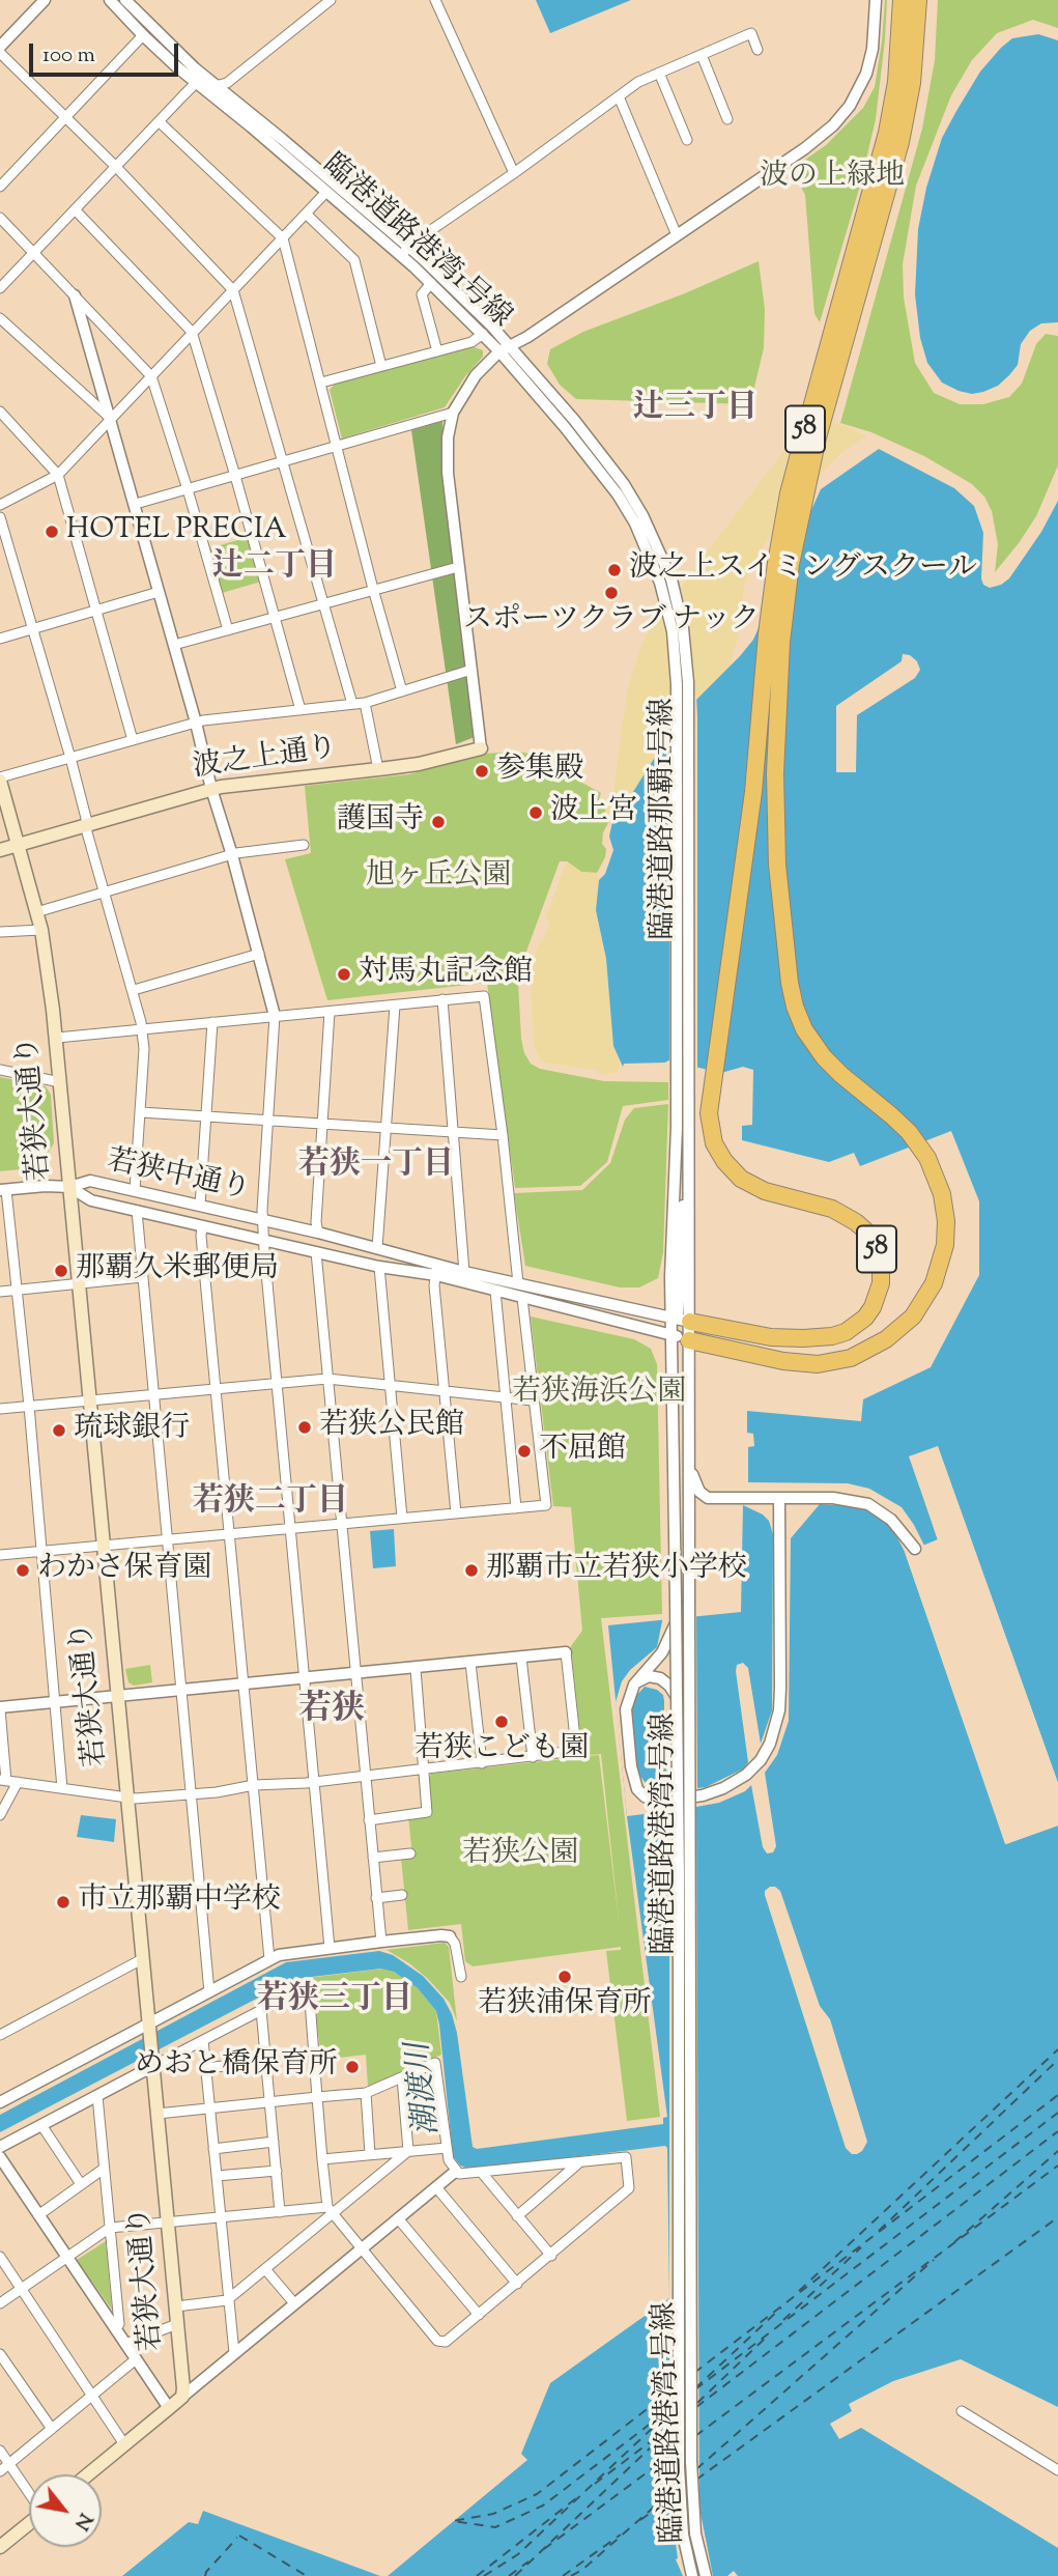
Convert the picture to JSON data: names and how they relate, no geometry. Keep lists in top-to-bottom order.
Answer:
{
  "streets": {
    "highway": ["58"],
    "main road": ["波之上通り", "若狭大通り"],
    "street": ["臨港道路港湾1号線", "臨港道路那覇1号線", "若狭中通り"]
  },
  "crossings": [
    ["臨港道路港湾1号線", "58"],
    ["臨港道路港湾1号線", "臨港道路那覇1号線"],
    ["臨港道路港湾1号線", "若狭中通り"],
    ["58", "若狭中通り"],
    ["波之上通り", "若狭大通り"],
    ["若狭大通り", "若狭中通り"]
  ],
  "districts": [
    "辻三丁目",
    "辻二丁目",
    "若狭一丁目",
    "若狭二丁目",
    "若狭",
    "若狭三丁目"
  ],
  "water": ["潮渡川"],
  "parks": [
    "波の上緑地",
    "旭ヶ丘公園",
    "若狭海浜公園",
    "若狭公園"
  ],
  "places": [
    "HOTEL PRECIA",
    "波之上スイミングスクール",
    "スポーツクラブ ナック",
    "参集殿",
    "波上宮",
    "護国寺",
    "対馬丸記念館",
    "那覇久米郵便局",
    "若狭公民館",
    "琉球銀行",
    "不屈館",
    "わかさ保育園",
    "那覇市立若狭小学校",
    "若狭こども園",
    "市立那覇中学校",
    "若狭浦保育所",
    "めおと橋保育所"
  ],
  "scale_bar": "100 m",
  "north": "bottom right"
}
